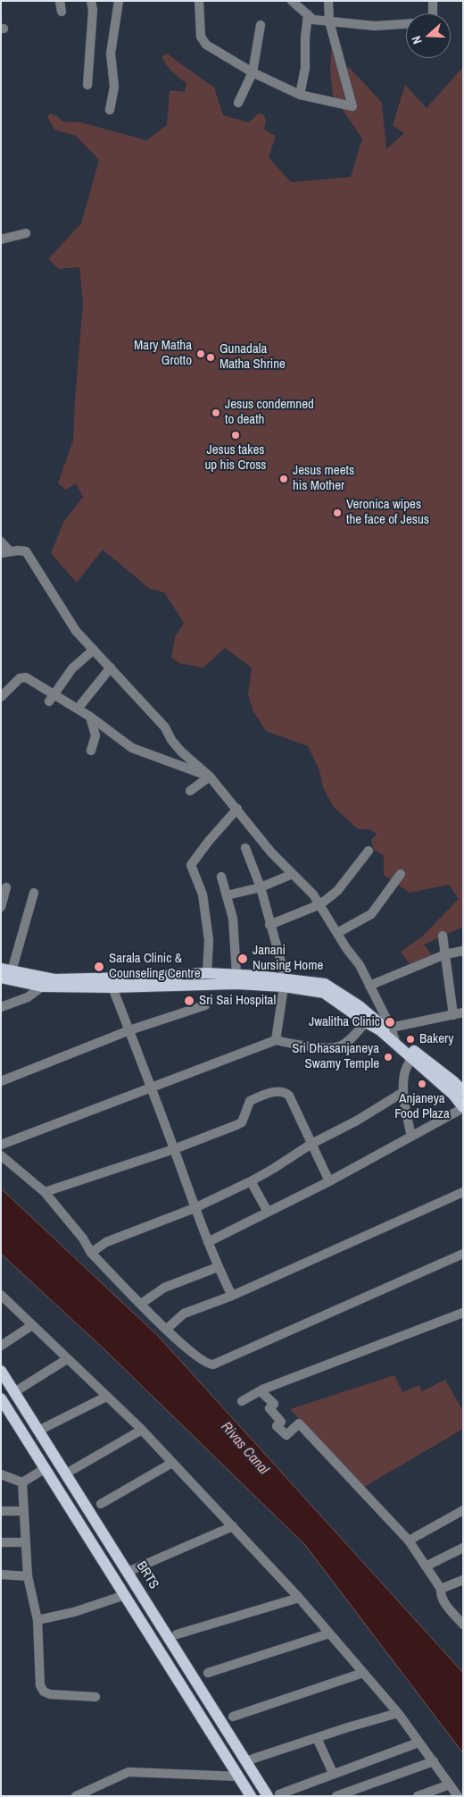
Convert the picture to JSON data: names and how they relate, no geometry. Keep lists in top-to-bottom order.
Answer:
{
  "streets": {
    "main road": ["BRTS"]
  },
  "water": ["Rivas Canal"],
  "places": [
    "Mary Matha Grotto",
    "Gunadala Matha Shrine",
    "Jesus condemned to death",
    "Jesus takes up his Cross",
    "Jesus meets his Mother",
    "Veronica wipes the face of Jesus",
    "Janani Nursing Home",
    "Sarala Clinic & Counseling Centre",
    "Sri Sai Hospital",
    "Jwalitha Clinic",
    "Bakery",
    "Sri Dhasanjaneya Swamy Temple",
    "Anjaneya Food Plaza"
  ],
  "north": "left"
}
